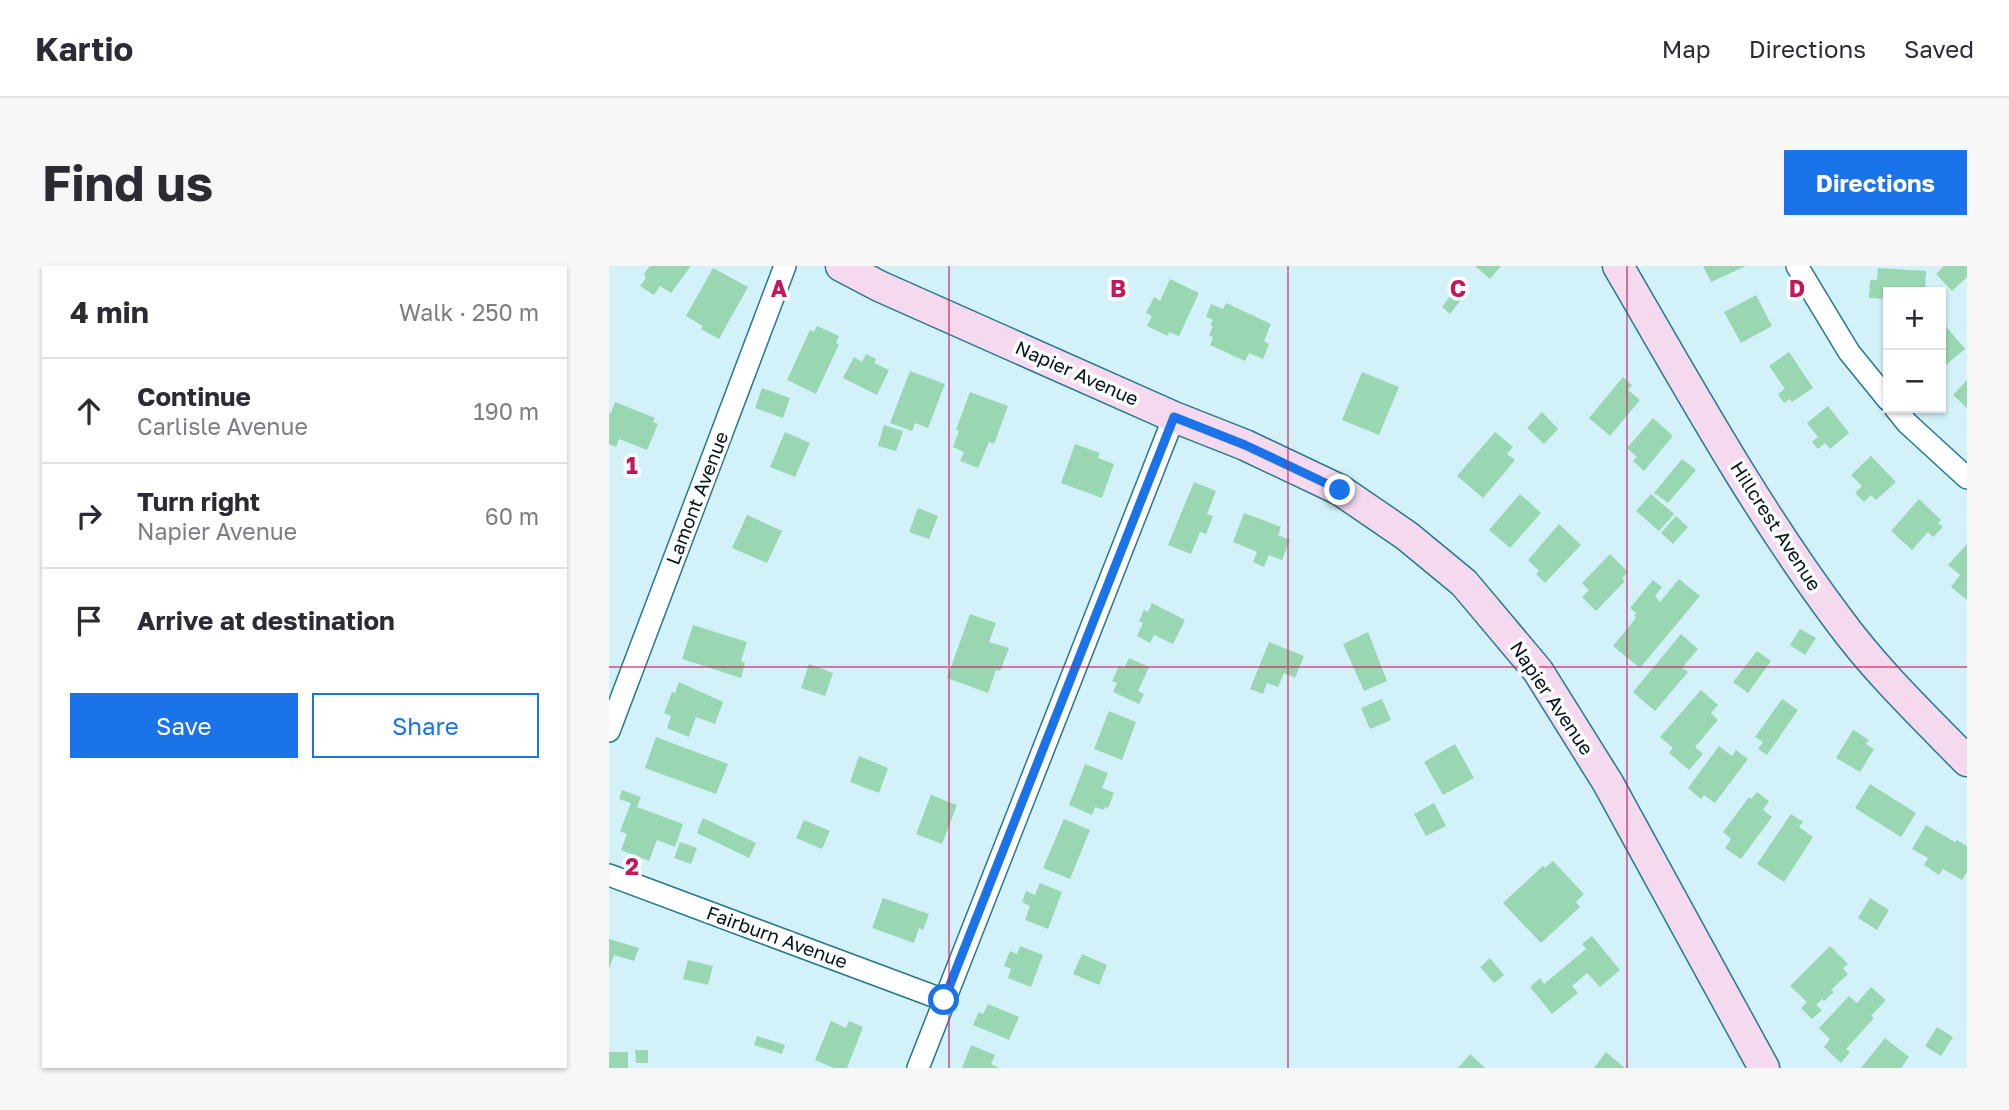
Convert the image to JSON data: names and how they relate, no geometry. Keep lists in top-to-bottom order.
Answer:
{
  "streets": {
    "street": [
      "Napier Avenue",
      "Lamont Avenue",
      "Hillcrest Avenue",
      "Fairburn Avenue"
    ]
  },
  "page": {
    "header": "Kartio",
    "nav": ["Map", "Directions", "Saved"],
    "buttons": [
      "Directions",
      ["Save", "Share"]
    ],
    "title": "Find us",
    "heading": ["4 min", "Walk · 250 m"],
    "map_buttons": ["+", "−"],
    "list": [
      ["Continue", "Carlisle Avenue", "190 m"],
      ["Turn right", "Napier Avenue", "60 m"],
      "Arrive at destination"
    ]
  },
  "grid": {
    "columns": [
      "A",
      "B",
      "C",
      "D"
    ],
    "rows": ["1", "2"]
  }
}
